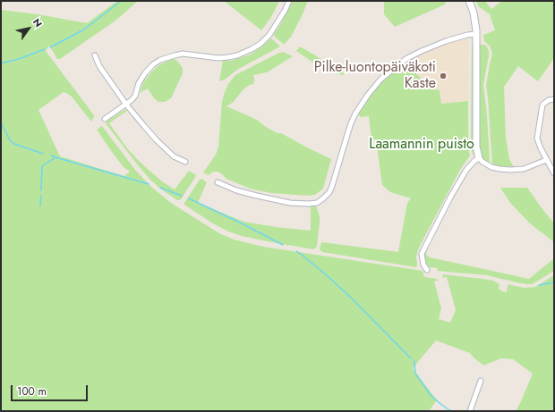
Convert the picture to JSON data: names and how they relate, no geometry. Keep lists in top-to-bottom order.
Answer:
{
  "parks": ["Laamannin puisto"],
  "places": ["Pilke-luontopäiväkoti Kaste"],
  "scale_bar": "100 m",
  "north": "top right"
}
